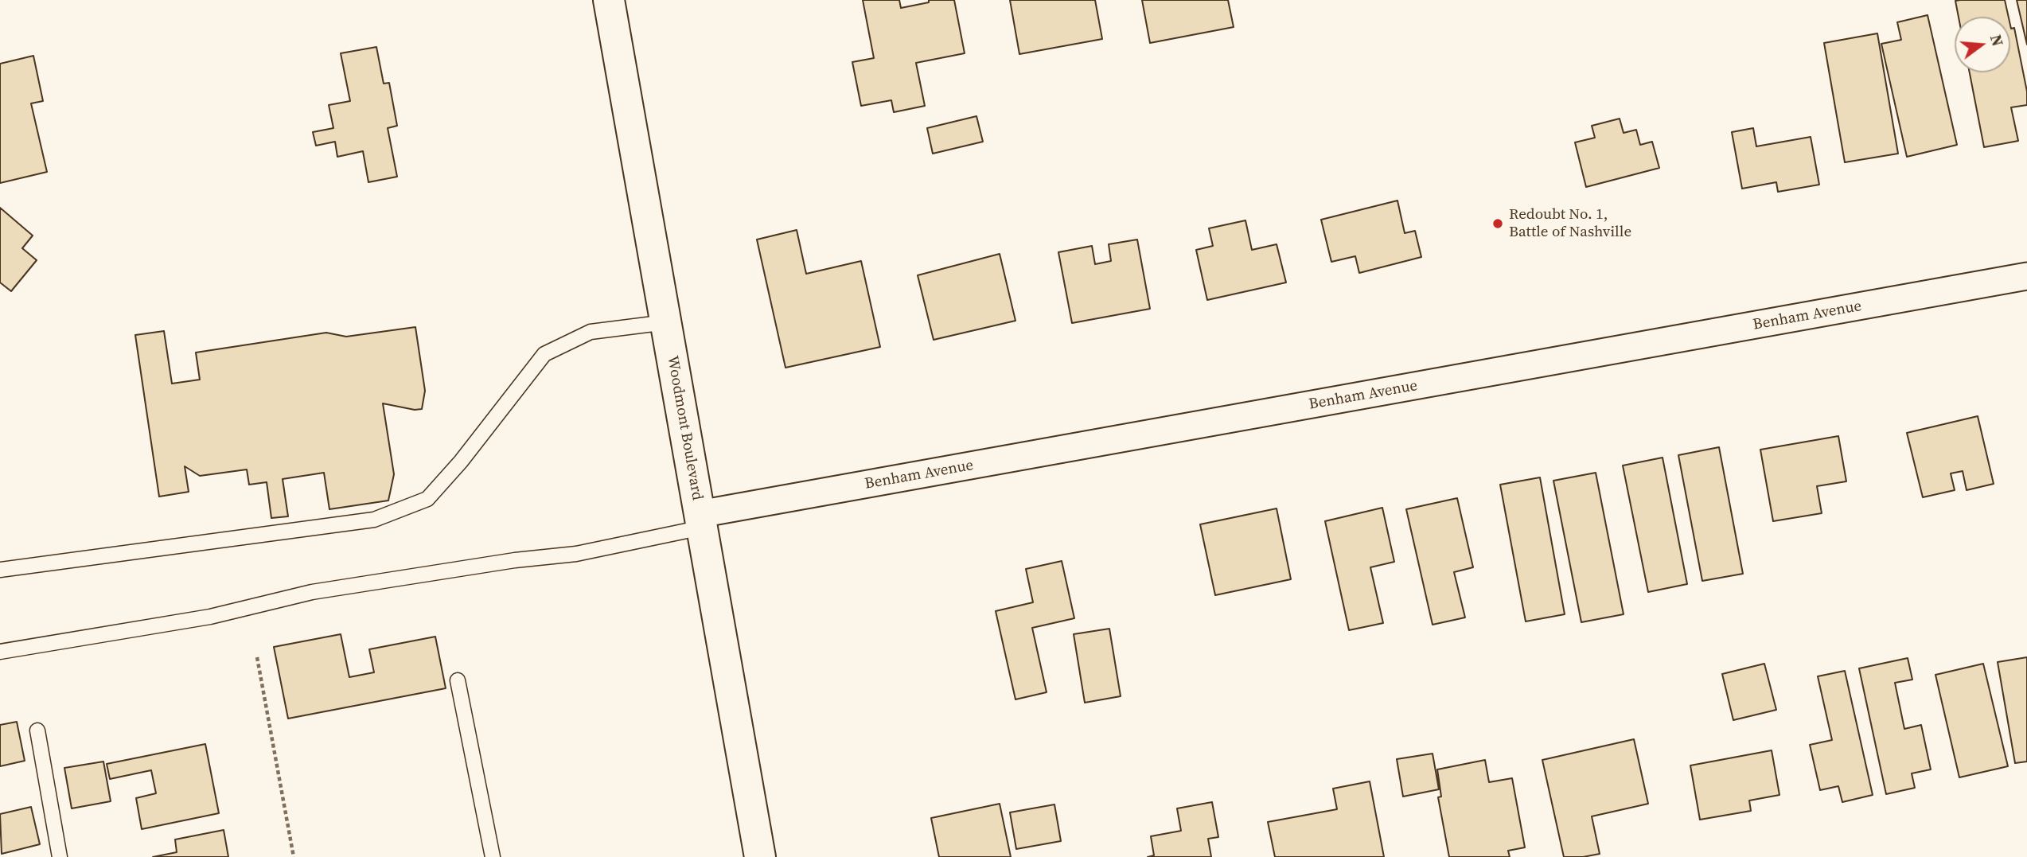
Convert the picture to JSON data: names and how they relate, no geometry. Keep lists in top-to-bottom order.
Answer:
{
  "streets": {
    "main road": ["Woodmont Boulevard"],
    "street": ["Benham Avenue"]
  },
  "crossings": [
    ["Benham Avenue", "Woodmont Boulevard"]
  ],
  "places": ["Redoubt No. 1, Battle of Nashville"],
  "north": "right"
}
